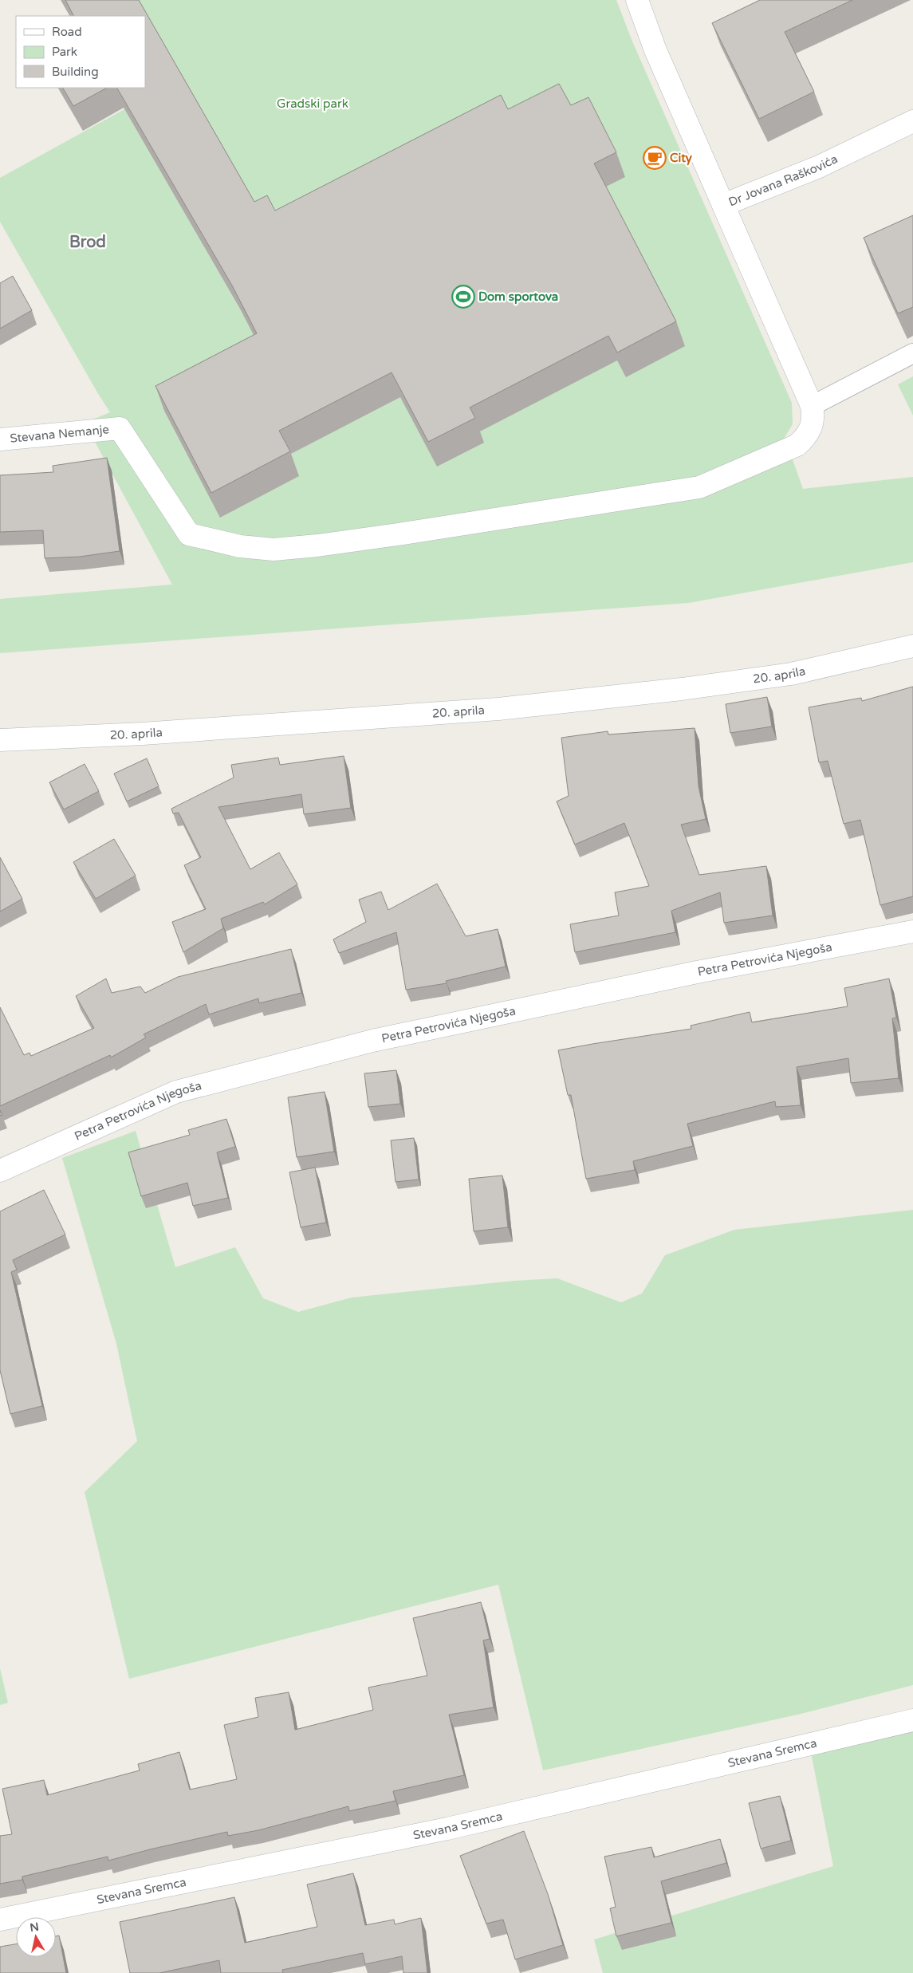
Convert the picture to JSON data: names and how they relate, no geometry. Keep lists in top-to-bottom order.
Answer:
{
  "streets": {
    "street": [
      "Dr Jovana Raškovića",
      "Stevana Nemanje",
      "20. aprila",
      "Petra Petrovića Njegoša",
      "Stevana Sremca"
    ]
  },
  "districts": ["Brod"],
  "parks": ["Gradski park"],
  "places": {
    "cafe": ["City"],
    "sports": ["Dom sportova"]
  },
  "legend": ["Road", "Park", "Building"],
  "north": "top"
}
